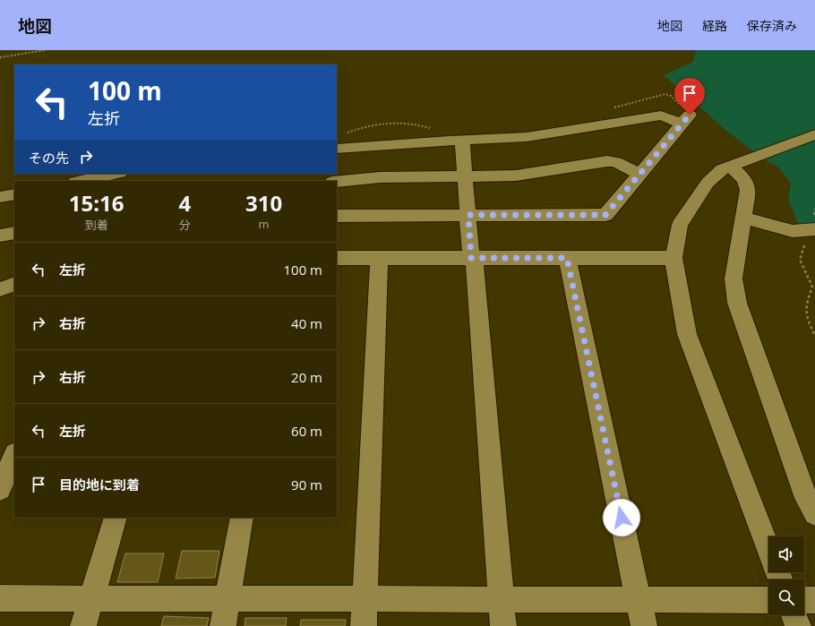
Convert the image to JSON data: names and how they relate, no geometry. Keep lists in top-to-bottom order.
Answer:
{
  "page": {
    "header": "地図",
    "nav": ["地図", "経路", "保存済み"],
    "turn": ["100 m", "左折"],
    "then": "その先",
    "eta": [
      "15:16",
      "到着",
      "4",
      "分",
      "310",
      "m"
    ],
    "list": [
      {
        "name": "左折",
        "value": "100 m"
      },
      {
        "name": "右折",
        "value": "40 m"
      },
      {
        "name": "右折",
        "value": "20 m"
      },
      {
        "name": "左折",
        "value": "60 m"
      },
      {
        "name": "目的地に到着",
        "value": "90 m"
      }
    ]
  }
}
